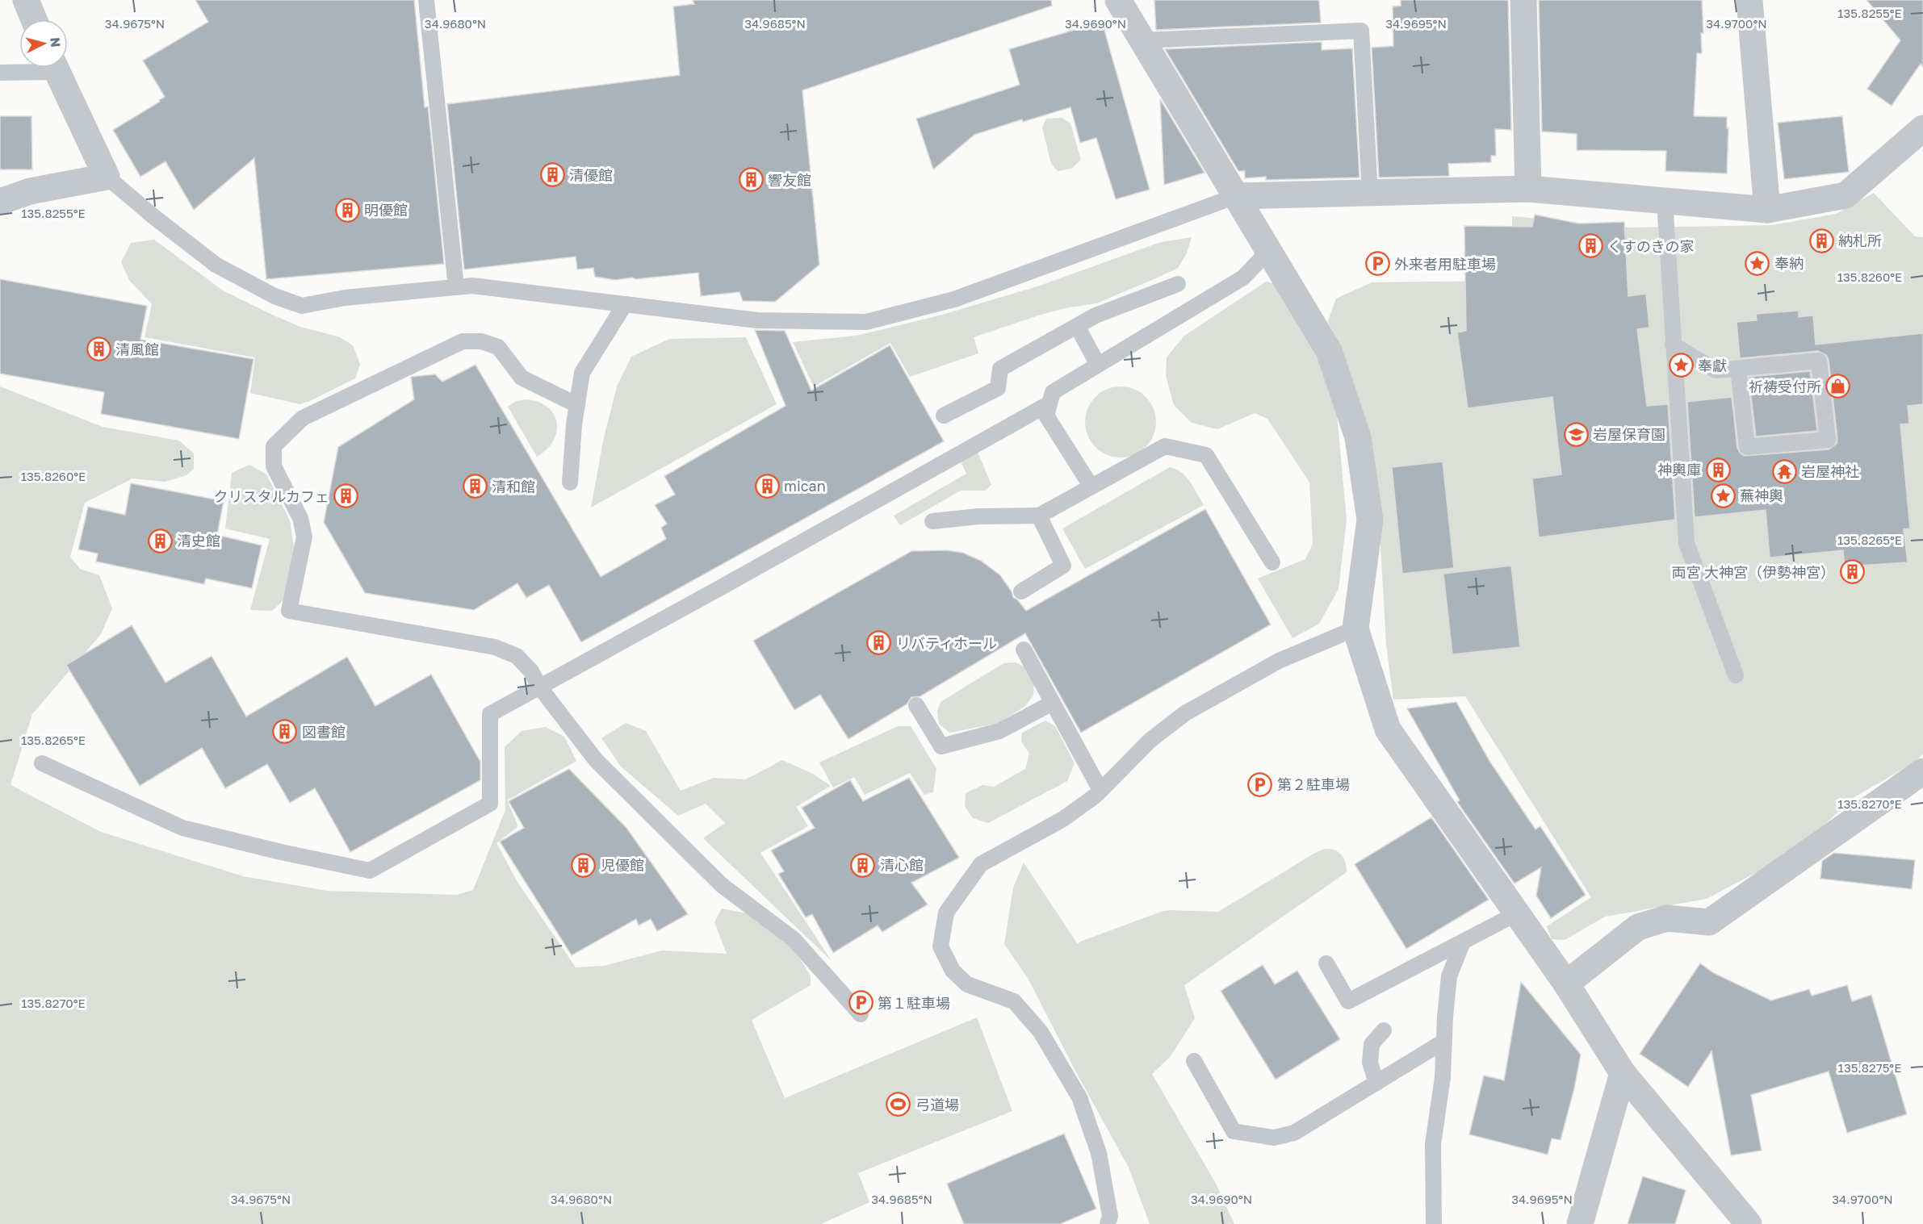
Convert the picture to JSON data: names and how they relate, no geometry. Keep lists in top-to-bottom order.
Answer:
{
  "places": {
    "building": [
      "清優館",
      "響友館",
      "明優館",
      "納札所",
      "くすのきの家",
      "清風館",
      "神輿庫",
      "mican",
      "清和館",
      "クリスタルカフェ",
      "清史館",
      "両宮 大神宮（伊勢神宮）",
      "リバティホール",
      "図書館",
      "児優館",
      "清心館"
    ],
    "place": ["奉納", "奉獻", "蕪神輿"],
    "parking": ["外来者用駐車場", "第２駐車場", "第１駐車場"],
    "shop": ["祈祷受付所"],
    "school or university": ["岩屋保育園"],
    "temple": ["岩屋神社"],
    "sports": ["弓道場"]
  },
  "north": "right",
  "coordinates": [
    "135.8255°E",
    "34.9675°N",
    "34.9680°N",
    "34.9685°N",
    "34.9690°N",
    "34.9695°N",
    "34.9700°N",
    "135.8260°E",
    "135.8265°E",
    "135.8270°E",
    "135.8275°E"
  ]
}
